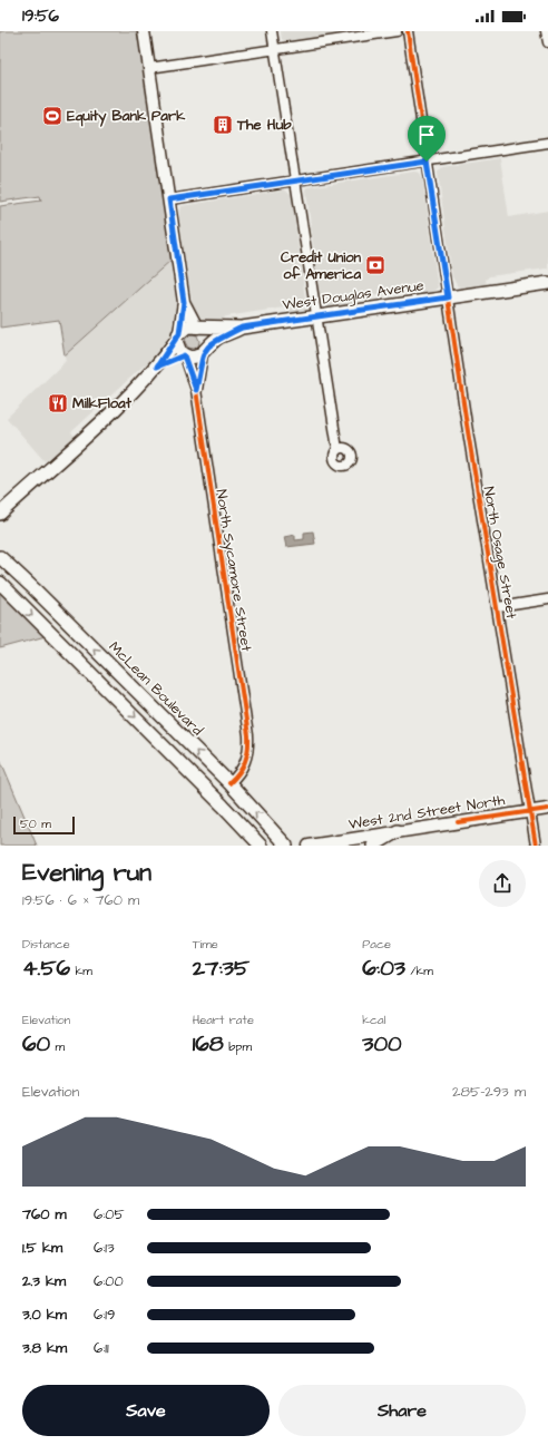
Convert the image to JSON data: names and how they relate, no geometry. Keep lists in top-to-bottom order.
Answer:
{
  "streets": {
    "main road": ["West Douglas Avenue", "McLean Boulevard"],
    "street": ["North Osage Street", "North Sycamore Street", "West 2nd Street North"]
  },
  "crossings": [
    ["West Douglas Avenue", "North Osage Street"],
    ["West Douglas Avenue", "North Sycamore Street"],
    ["North Osage Street", "West 2nd Street North"],
    ["North Sycamore Street", "McLean Boulevard"]
  ],
  "places": {
    "sports": ["Equity Bank Park"],
    "building": ["The Hub"],
    "bank": ["Credit Union of America"],
    "restaurant": ["MilkFloat"]
  },
  "scale_bar": "50 m",
  "page": {
    "status": "19:56",
    "scale": "50 m",
    "heading": ["Evening run", "19:56 · 6 × 760 m"],
    "stats": [
      ["Distance", "4.56 km"],
      ["Time", "27:35"],
      ["Pace", "6:03 /km"],
      ["Elevation", "60 m"],
      ["Heart rate", "168 bpm"],
      ["kcal", "300"]
    ],
    "chart": ["Elevation", "285–293 m"],
    "list": [
      {
        "name": "760 m",
        "note": "6:05"
      },
      {
        "name": "1.5 km",
        "note": "6:13"
      },
      {
        "name": "2.3 km",
        "note": "6:00"
      },
      {
        "name": "3.0 km",
        "note": "6:19"
      },
      {
        "name": "3.8 km",
        "note": "6:11"
      }
    ],
    "buttons": ["Save", "Share"]
  }
}
